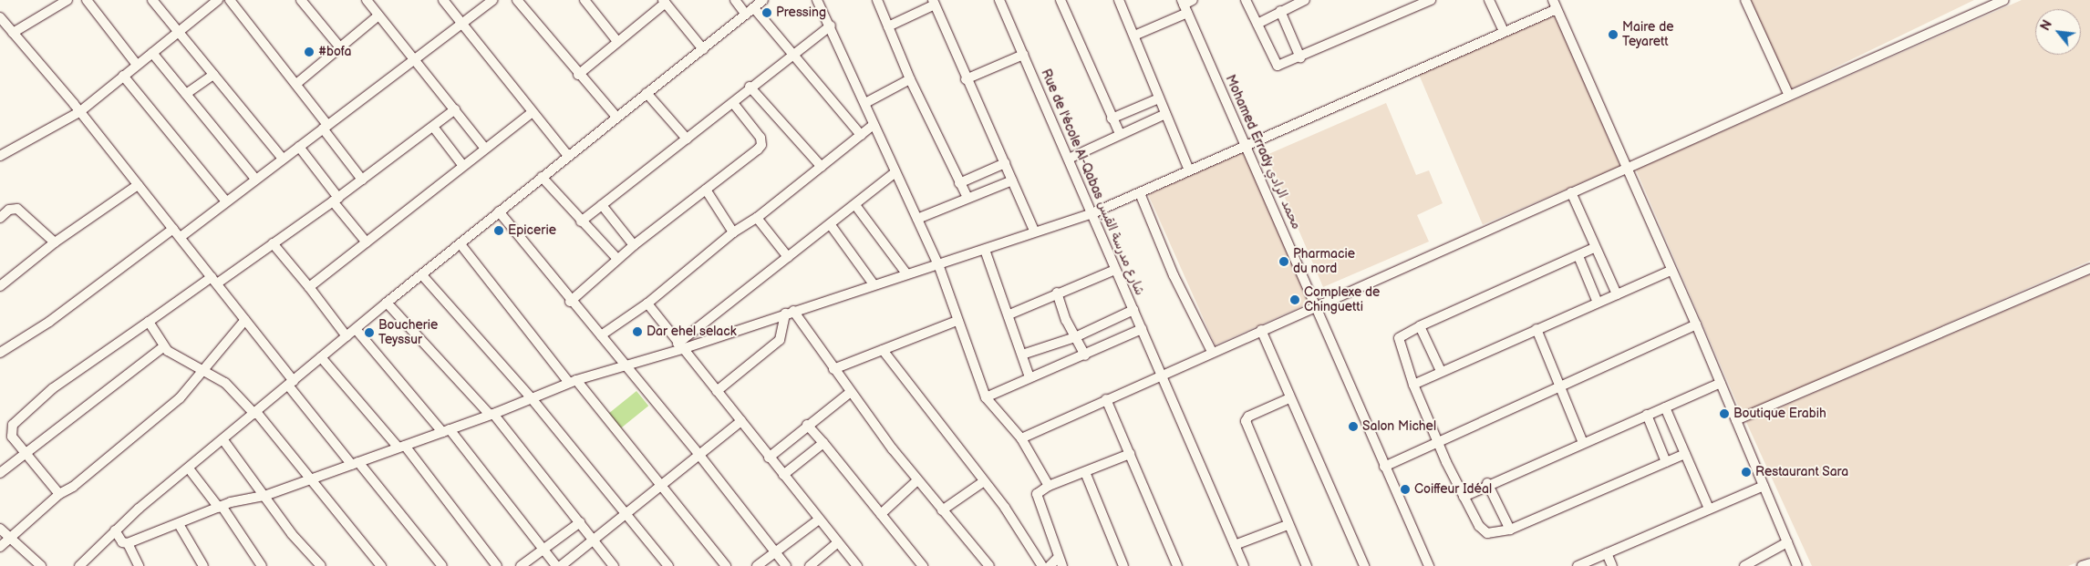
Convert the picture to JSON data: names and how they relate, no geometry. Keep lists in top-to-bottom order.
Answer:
{
  "streets": {
    "street": ["Mohamed Errady محمد الرادي", "Rue de l'école Al-Qabas شارع مدرسة القبس"]
  },
  "places": [
    "Pressing",
    "Maire de Teyarett",
    "#bofa",
    "Epicerie",
    "Pharmacie du nord",
    "Complexe de Chinguetti",
    "Dar ehel selack",
    "Boucherie Teyssur",
    "Boutique Erabih",
    "Salon Michel",
    "Restaurant Sara",
    "Coiffeur Idéal"
  ],
  "north": "top left"
}
